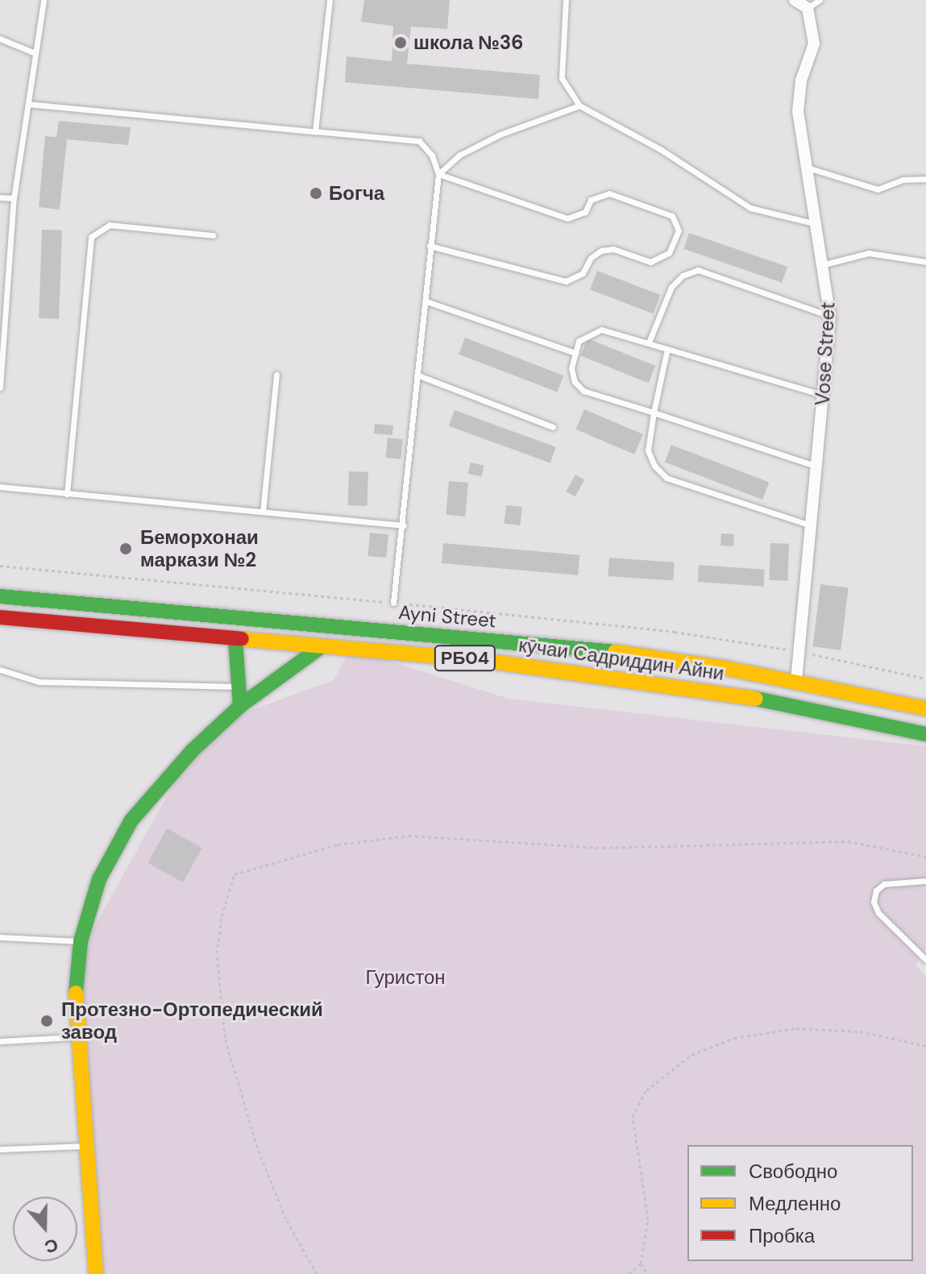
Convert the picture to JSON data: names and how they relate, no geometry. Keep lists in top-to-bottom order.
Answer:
{
  "streets": {
    "main road": ["Ayni Street", "РБ04", "кӯчаи Садриддин Айни"],
    "street": ["Vose Street"]
  },
  "crossings": [
    ["Vose Street", "Ayni Street"]
  ],
  "parks": ["Гуристон"],
  "places": [
    "школа №36",
    "Богча",
    "Беморхонаи маркази №2",
    "Протезно-Ортопедический завод"
  ],
  "legend": ["Свободно", "Медленно", "Пробка"],
  "north": "bottom"
}
